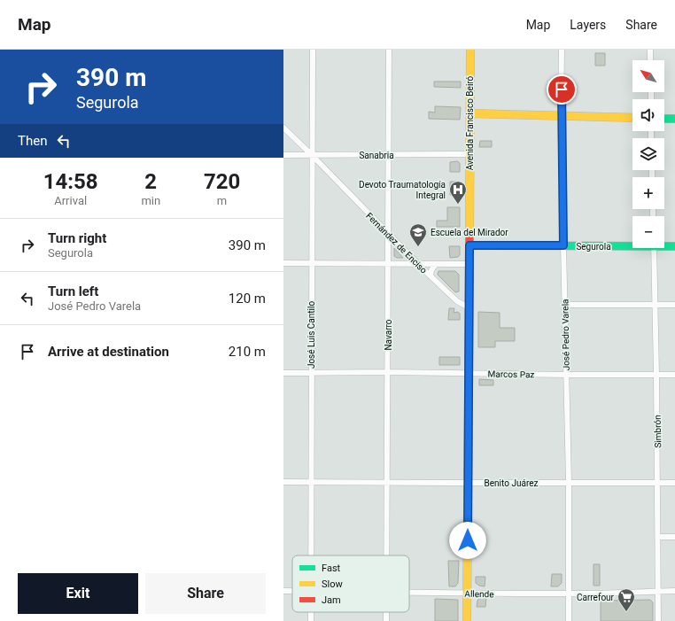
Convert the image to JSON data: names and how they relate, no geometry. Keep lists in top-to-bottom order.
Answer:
{
  "streets": {
    "main road": ["Avenida Francisco Beiró", "Segurola"],
    "street": [
      "Sanabria",
      "Fernández de Enciso",
      "José Luis Cantilo",
      "Navarro",
      "José Pedro Varela",
      "Marcos Paz",
      "Simbrón",
      "Benito Juárez",
      "Allende"
    ]
  },
  "crossings": [
    ["Avenida Francisco Beiró", "Sanabria"],
    ["Avenida Francisco Beiró", "Fernández de Enciso"],
    ["Avenida Francisco Beiró", "Segurola"],
    ["Avenida Francisco Beiró", "Marcos Paz"],
    ["Avenida Francisco Beiró", "Benito Juárez"],
    ["Avenida Francisco Beiró", "Allende"],
    ["Sanabria", "Fernández de Enciso"],
    ["Sanabria", "José Luis Cantilo"],
    ["Sanabria", "Navarro"],
    ["Fernández de Enciso", "José Luis Cantilo"],
    ["Fernández de Enciso", "Navarro"],
    ["Segurola", "José Pedro Varela"],
    ["José Luis Cantilo", "Marcos Paz"],
    ["José Luis Cantilo", "Benito Juárez"],
    ["Navarro", "Marcos Paz"],
    ["Navarro", "Benito Juárez"],
    ["José Pedro Varela", "Marcos Paz"],
    ["José Pedro Varela", "Benito Juárez"],
    ["José Pedro Varela", "Allende"],
    ["Marcos Paz", "Simbrón"],
    ["Simbrón", "Benito Juárez"],
    ["Simbrón", "Allende"]
  ],
  "places": {
    "hospital": ["Devoto Traumatología Integral"],
    "school or university": ["Escuela del Mirador"],
    "supermarket": ["Carrefour"]
  },
  "legend": ["Fast", "Slow", "Jam"],
  "north": "top left",
  "page": {
    "header": "Map",
    "nav": ["Map", "Layers", "Share"],
    "turn": ["390 m", "Segurola"],
    "map_buttons": ["+", "−"],
    "then": "Then",
    "eta": [
      "14:58",
      "Arrival",
      "2",
      "min",
      "720",
      "m"
    ],
    "list": [
      {
        "name": "Turn right",
        "note": "Segurola",
        "value": "390 m"
      },
      {
        "name": "Turn left",
        "note": "José Pedro Varela",
        "value": "120 m"
      },
      {
        "name": "Arrive at destination",
        "value": "210 m"
      }
    ],
    "buttons": ["Exit", "Share"]
  }
}
